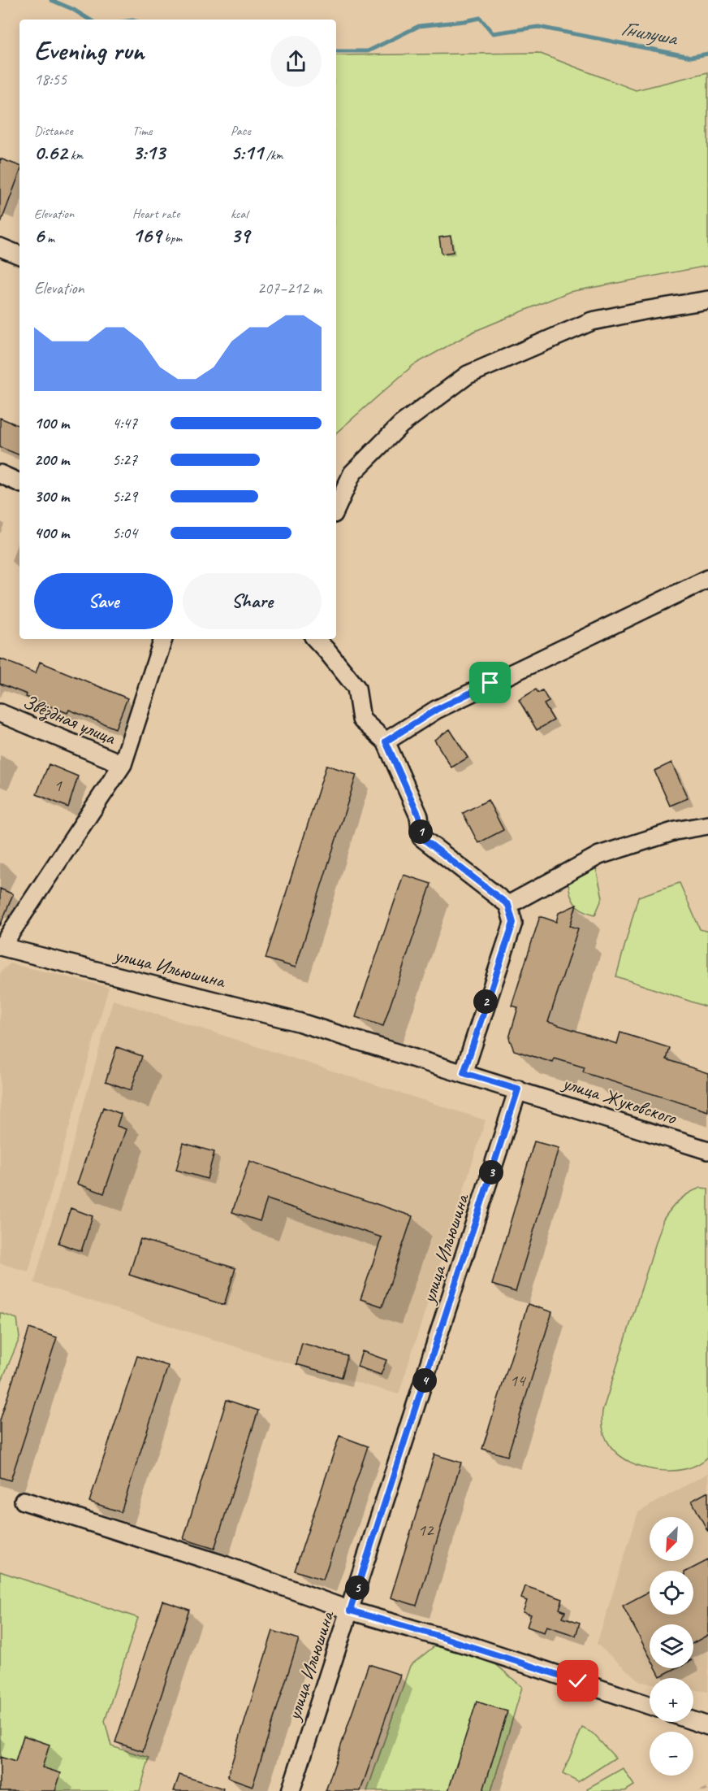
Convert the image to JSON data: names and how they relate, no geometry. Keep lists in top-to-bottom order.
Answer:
{
  "streets": {
    "street": ["Звёздная улица", "улица Ильюшина", "улица Жуковского"]
  },
  "crossings": [
    ["улица Ильюшина", "улица Жуковского"]
  ],
  "water": ["Гнилуша"],
  "house_numbers": ["1", "14", "12"],
  "north": "bottom left",
  "page": {
    "heading": ["Evening run", "18:55"],
    "stats": [
      ["Distance", "0.62 km"],
      ["Time", "3:13"],
      ["Pace", "5:11 /km"],
      ["Elevation", "6 m"],
      ["Heart rate", "169 bpm"],
      ["kcal", "39"]
    ],
    "chart": ["Elevation", "207–212 m"],
    "list": [
      {
        "name": "100 m",
        "note": "4:47"
      },
      {
        "name": "200 m",
        "note": "5:27"
      },
      {
        "name": "300 m",
        "note": "5:29"
      },
      {
        "name": "400 m",
        "note": "5:04"
      }
    ],
    "buttons": ["Save", "Share"],
    "pins": [
      "1",
      "2",
      "3",
      "4",
      "5"
    ],
    "map_buttons": ["+", "−"]
  }
}
